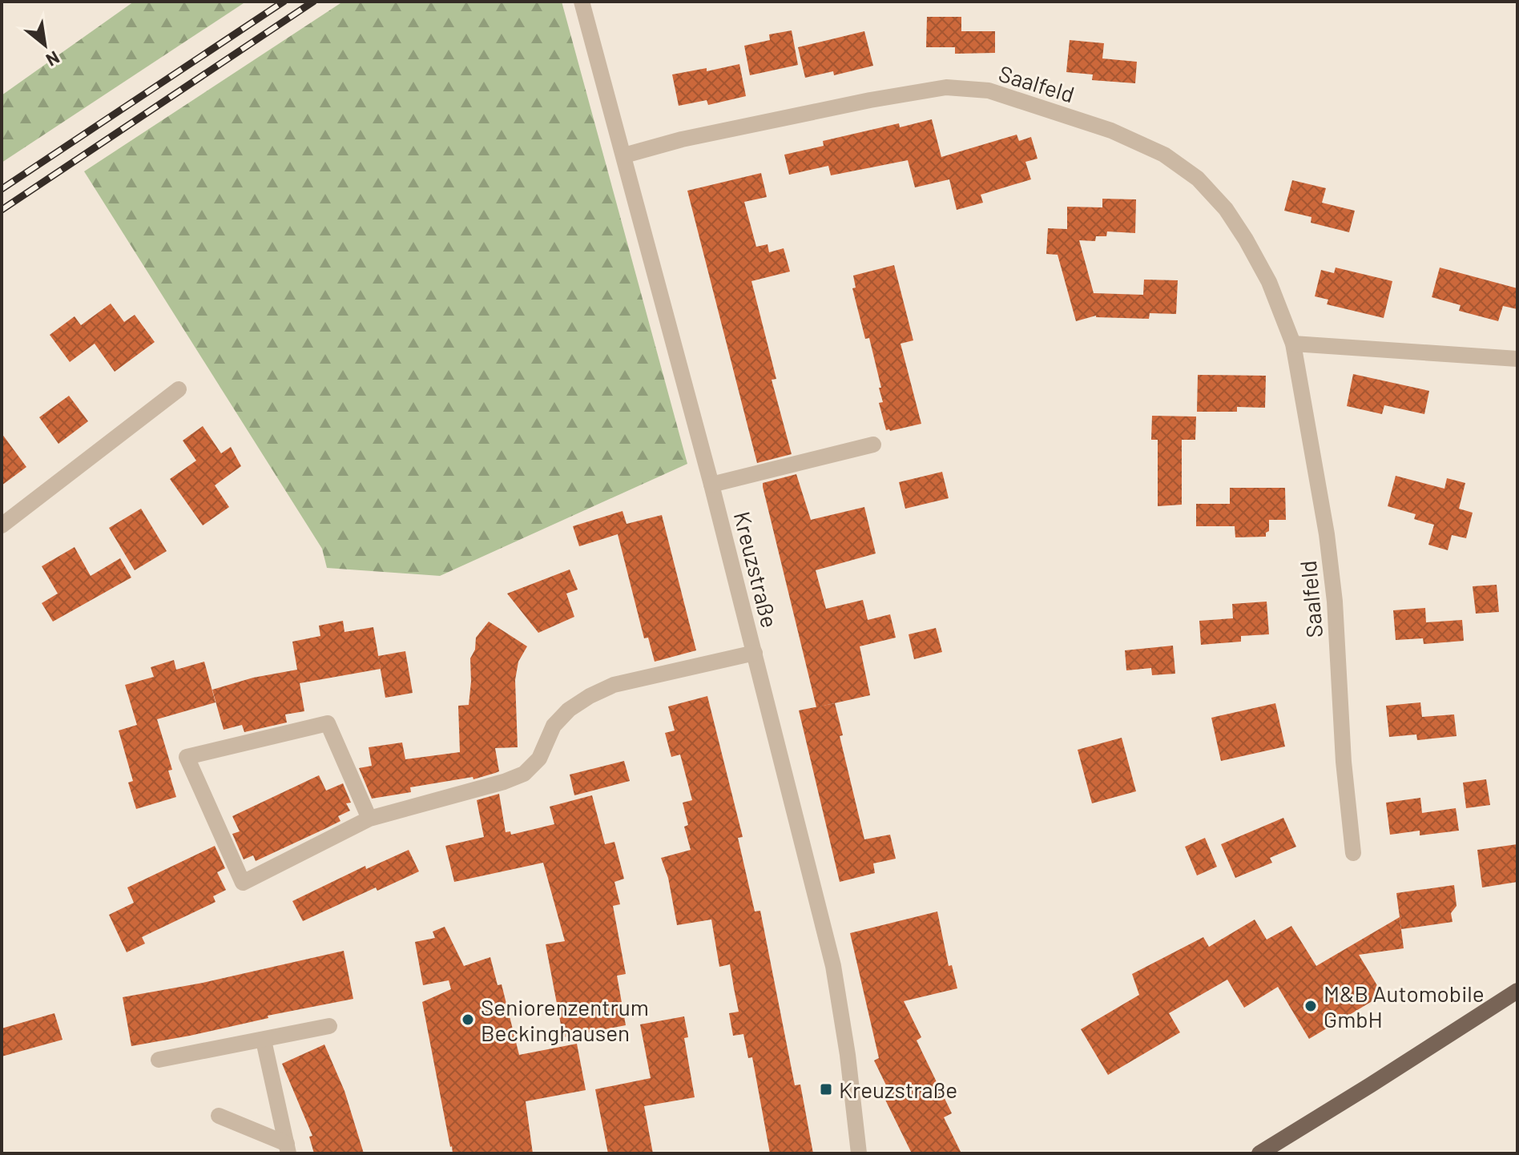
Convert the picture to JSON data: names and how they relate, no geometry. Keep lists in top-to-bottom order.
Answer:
{
  "streets": {
    "street": ["Saalfeld", "Kreuzstraße"]
  },
  "crossings": [
    ["Saalfeld", "Kreuzstraße"]
  ],
  "places": {
    "other": ["M&B Automobile GmbH", "Seniorenzentrum Beckinghausen"],
    "transit": ["Kreuzstraße"]
  },
  "north": "bottom right"
}
